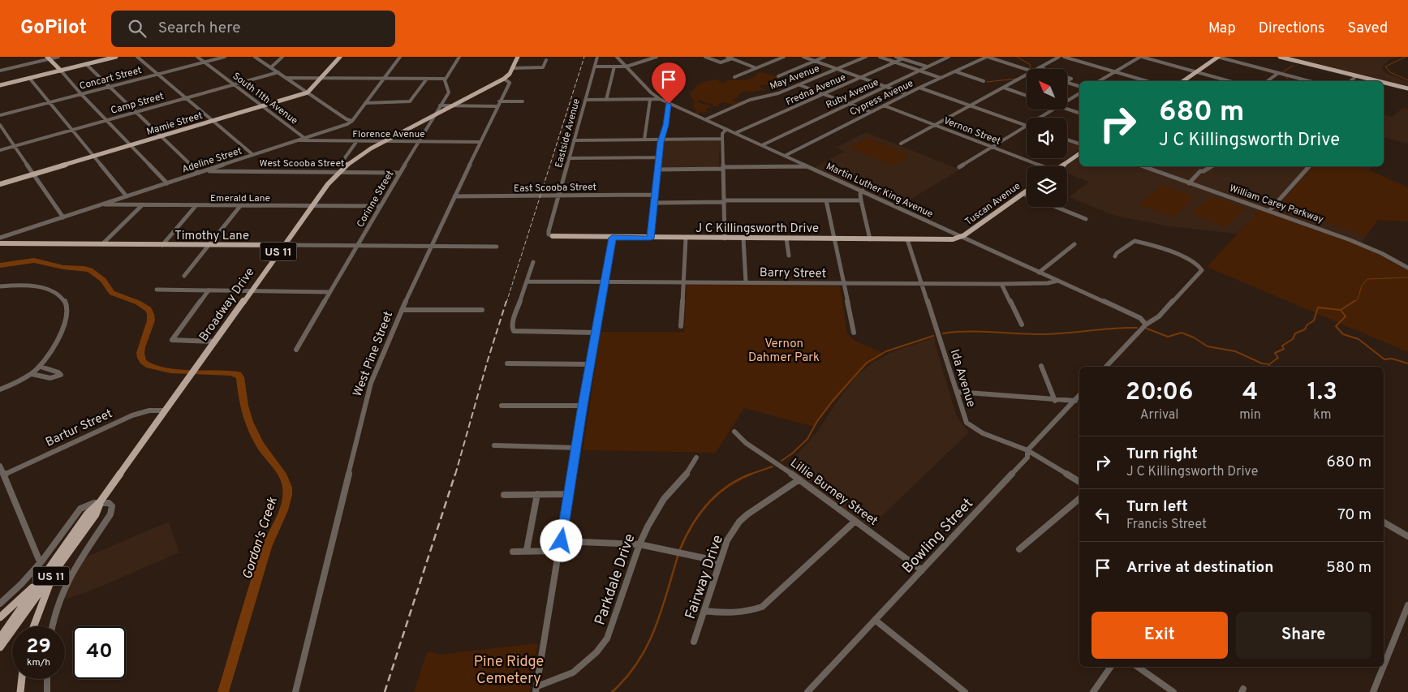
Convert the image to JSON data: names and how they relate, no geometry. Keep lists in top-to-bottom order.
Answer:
{
  "streets": {
    "main road": [
      "Mamie Street",
      "Tuscan Avenue",
      "J C Killingsworth Drive",
      "Timothy Lane",
      "US 11",
      "Broadway Drive"
    ],
    "street": [
      "May Avenue",
      "Concart Street",
      "Fredna Avenue",
      "Ruby Avenue",
      "Cypress Avenue",
      "South 11th Avenue",
      "Camp Street",
      "Vernon Street",
      "Eastside Avenue",
      "Florence Avenue",
      "Adeline Street",
      "West Scooba Street",
      "East Scooba Street",
      "Martin Luther King Avenue",
      "Emerald Lane",
      "Corinne Street",
      "William Carey Parkway",
      "Barry Street",
      "West Pine Street",
      "Ida Avenue",
      "Bartur Street",
      "Lillie Burney Street",
      "Bowling Street",
      "Fairway Drive",
      "Parkdale Drive"
    ]
  },
  "crossings": [
    ["May Avenue", "Martin Luther King Avenue"],
    ["Concart Street", "South 11th Avenue"],
    ["Fredna Avenue", "Martin Luther King Avenue"],
    ["Ruby Avenue", "Martin Luther King Avenue"],
    ["Cypress Avenue", "Vernon Street"],
    ["Cypress Avenue", "Martin Luther King Avenue"],
    ["South 11th Avenue", "Camp Street"],
    ["South 11th Avenue", "Mamie Street"],
    ["South 11th Avenue", "Adeline Street"],
    ["Eastside Avenue", "East Scooba Street"],
    ["Eastside Avenue", "J C Killingsworth Drive"],
    ["Florence Avenue", "Adeline Street"],
    ["Florence Avenue", "Corinne Street"],
    ["Florence Avenue", "Broadway Drive"],
    ["Florence Avenue", "West Pine Street"],
    ["Adeline Street", "West Scooba Street"],
    ["Adeline Street", "Emerald Lane"],
    ["West Scooba Street", "Corinne Street"],
    ["West Scooba Street", "Broadway Drive"],
    ["East Scooba Street", "West Pine Street"],
    ["Martin Luther King Avenue", "Tuscan Avenue"],
    ["Martin Luther King Avenue", "J C Killingsworth Drive"],
    ["Martin Luther King Avenue", "Barry Street"],
    ["Emerald Lane", "Corinne Street"],
    ["Emerald Lane", "Broadway Drive"],
    ["Corinne Street", "Timothy Lane"],
    ["Corinne Street", "Broadway Drive"],
    ["Tuscan Avenue", "J C Killingsworth Drive"],
    ["J C Killingsworth Drive", "Ida Avenue"],
    ["Timothy Lane", "Broadway Drive"],
    ["Timothy Lane", "West Pine Street"],
    ["US 11", "Broadway Drive"],
    ["Barry Street", "Ida Avenue"],
    ["Broadway Drive", "Bartur Street"],
    ["Ida Avenue", "Bowling Street"],
    ["Lillie Burney Street", "Bowling Street"],
    ["Lillie Burney Street", "Fairway Drive"]
  ],
  "water": ["Gordon's Creek"],
  "parks": ["Vernon Dahmer Park", "Pine Ridge Cemetery"],
  "north": "top left",
  "page": {
    "header": "GoPilot",
    "search": "Search here",
    "nav": ["Map", "Directions", "Saved"],
    "turn": ["680 m", "J C Killingsworth Drive"],
    "eta": [
      "20:06",
      "Arrival",
      "4",
      "min",
      "1.3",
      "km"
    ],
    "list": [
      {
        "name": "Turn right",
        "note": "J C Killingsworth Drive",
        "value": "680 m"
      },
      {
        "name": "Turn left",
        "note": "Francis Street",
        "value": "70 m"
      },
      {
        "name": "Arrive at destination",
        "value": "580 m"
      }
    ],
    "buttons": ["Exit", "Share"],
    "speed": "29 km/h",
    "limit": "40"
  }
}
